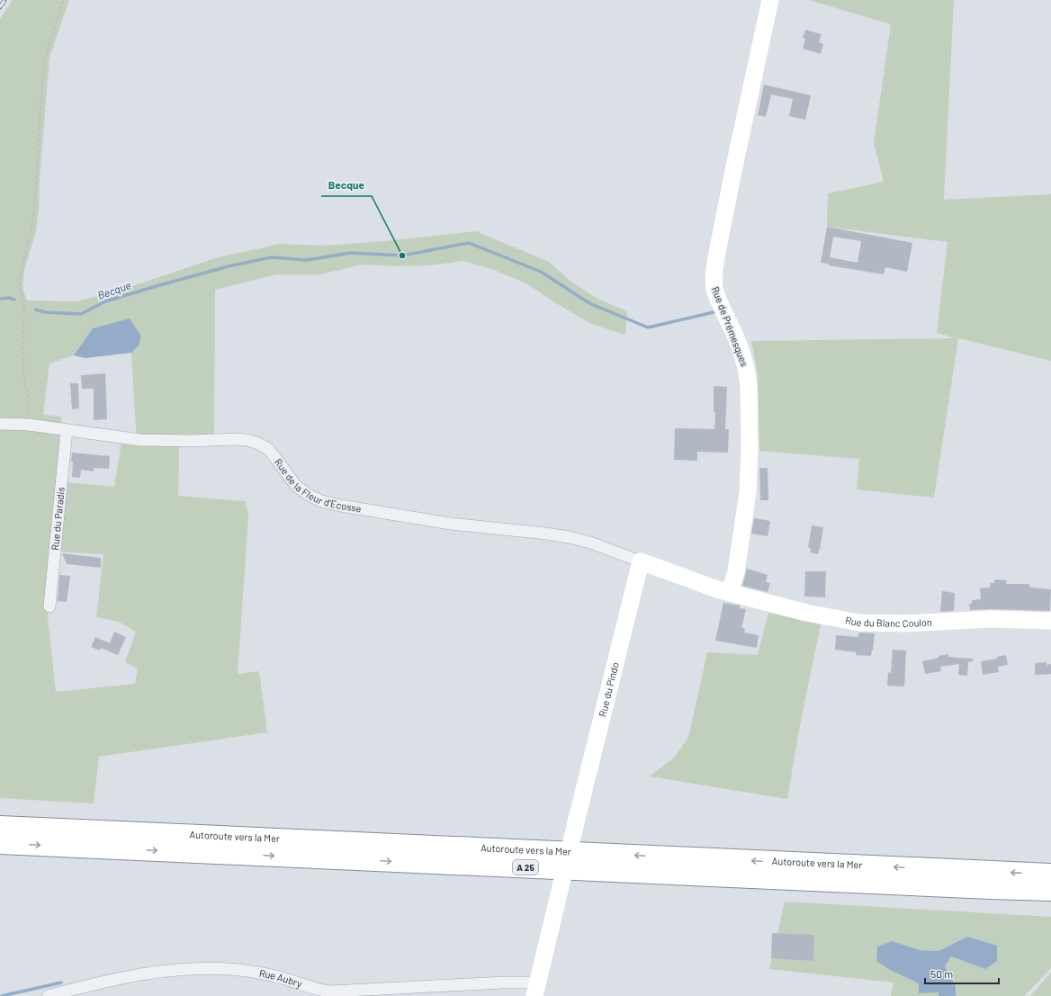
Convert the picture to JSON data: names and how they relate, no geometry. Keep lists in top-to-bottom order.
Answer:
{
  "streets": {
    "highway": ["Autoroute vers la Mer", "A 25"],
    "street": [
      "Rue de Prémesques",
      "Rue de la Fleur d'Ecosse",
      "Rue du Paradis",
      "Rue du Blanc Coulon",
      "Rue du Pindo",
      "Rue Aubry"
    ]
  },
  "crossings": [
    ["Rue de Prémesques", "Rue du Blanc Coulon"],
    ["Rue de la Fleur d'Ecosse", "Rue du Paradis"],
    ["Rue de la Fleur d'Ecosse", "Rue du Blanc Coulon"],
    ["Rue de la Fleur d'Ecosse", "Rue du Pindo"],
    ["Rue du Blanc Coulon", "Rue du Pindo"],
    ["Rue du Pindo", "Rue Aubry"]
  ],
  "water": ["Becque"],
  "places": ["Becque"],
  "scale_bar": "50 m"
}
